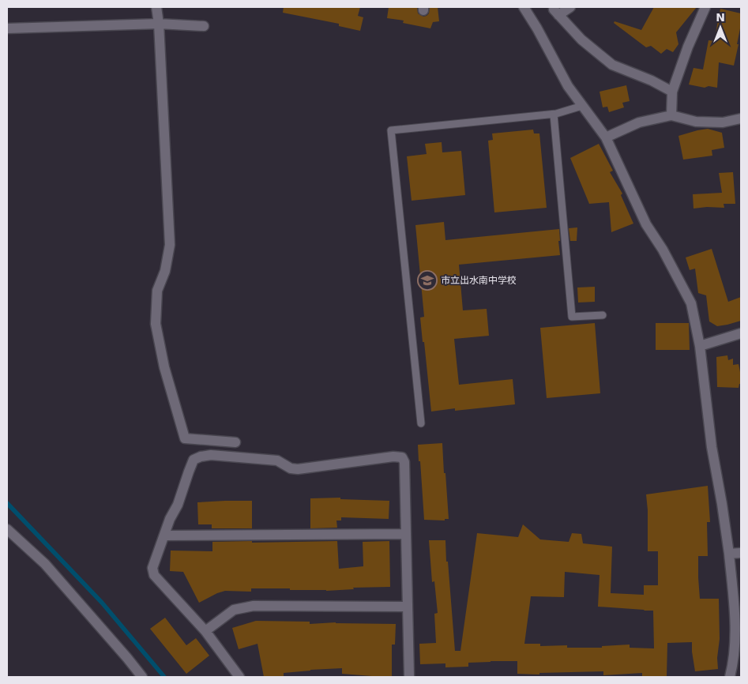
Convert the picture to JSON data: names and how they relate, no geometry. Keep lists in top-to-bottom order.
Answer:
{
  "places": {
    "school or university": ["市立出水南中学校"]
  },
  "north": "top"
}
